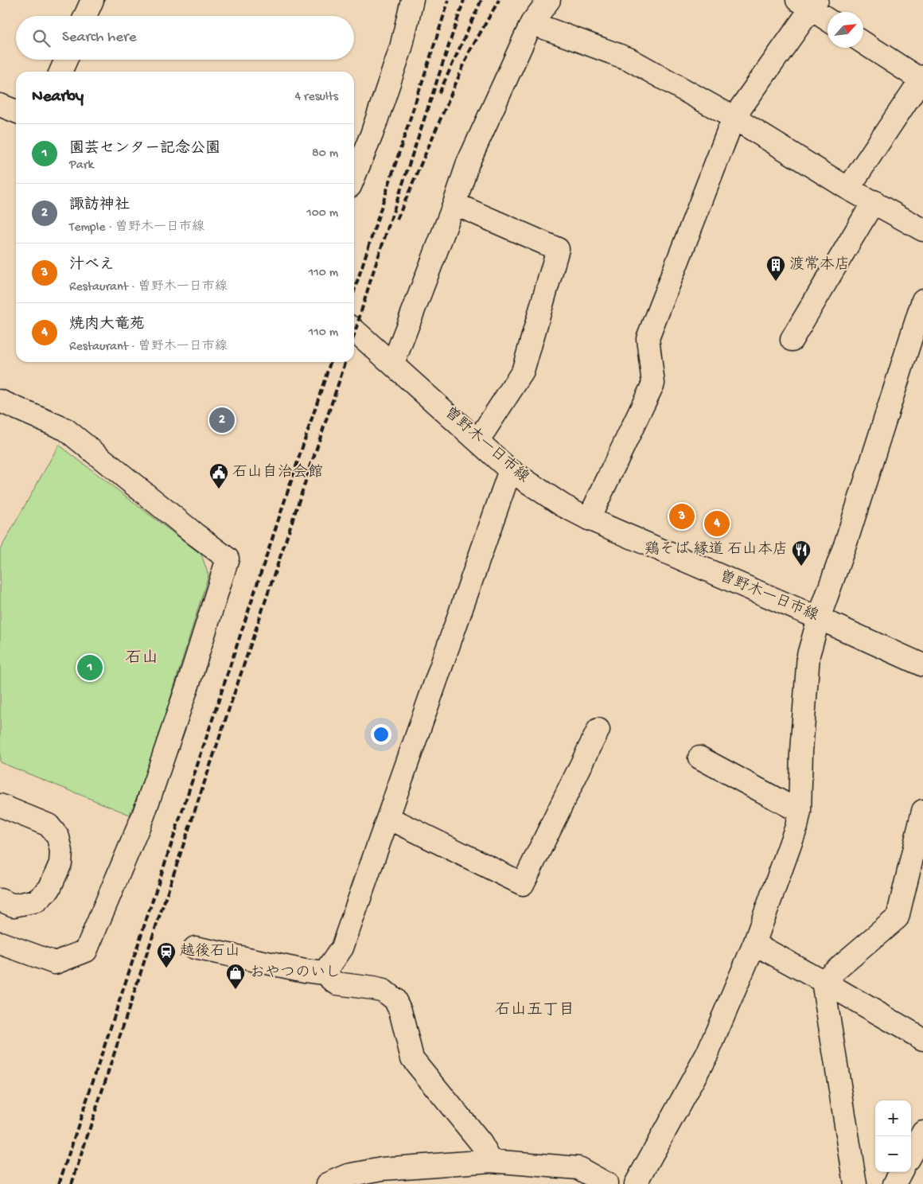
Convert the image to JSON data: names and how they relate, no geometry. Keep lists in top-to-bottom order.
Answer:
{
  "streets": {
    "street": ["曽野木一日市線"]
  },
  "districts": ["石山", "石山五丁目"],
  "places": {
    "building": ["渡常本店"],
    "public building": ["石山自治会館"],
    "restaurant": ["鶏そば 縁道 石山本店"],
    "station": ["越後石山"],
    "shop": ["おやつのいし"]
  },
  "north": "top right",
  "page": {
    "search": "Search here",
    "heading": ["Nearby", "4 results"],
    "list": [
      {
        "mark": "1",
        "name": "園芸センター記念公園",
        "note": "Park",
        "value": "80 m"
      },
      {
        "mark": "2",
        "name": "諏訪神社",
        "note": "Temple · 曽野木一日市線",
        "value": "100 m"
      },
      {
        "mark": "3",
        "name": "汁べえ",
        "note": "Restaurant · 曽野木一日市線",
        "value": "110 m"
      },
      {
        "mark": "4",
        "name": "焼肉大竜苑",
        "note": "Restaurant · 曽野木一日市線",
        "value": "110 m"
      }
    ],
    "pins": [
      "2",
      "3",
      "4",
      "1"
    ],
    "map_buttons": ["+", "−"]
  }
}
